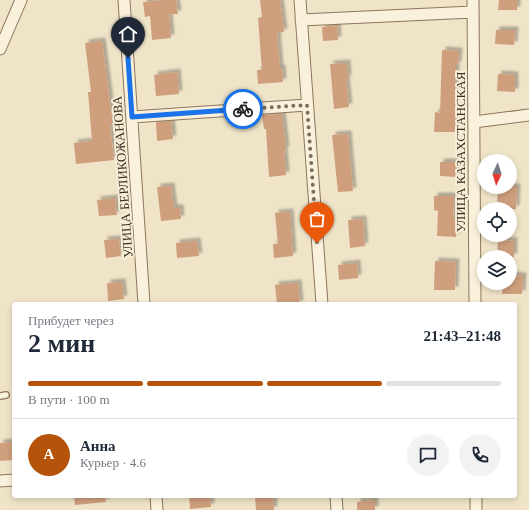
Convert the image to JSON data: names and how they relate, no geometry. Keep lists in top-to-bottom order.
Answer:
{
  "streets": {
    "street": ["УЛИЦА КАЗАХСТАНСКАЯ", "УЛИЦА БЕРЛИКОЖАНОВА"]
  },
  "north": "bottom",
  "page": {
    "heading": ["2 мин", "Прибудет через", "21:43–21:48"],
    "panel": ["Анна", "Курьер · 4.6"],
    "bar": "В пути · 100 m",
    "round": "А"
  }
}
